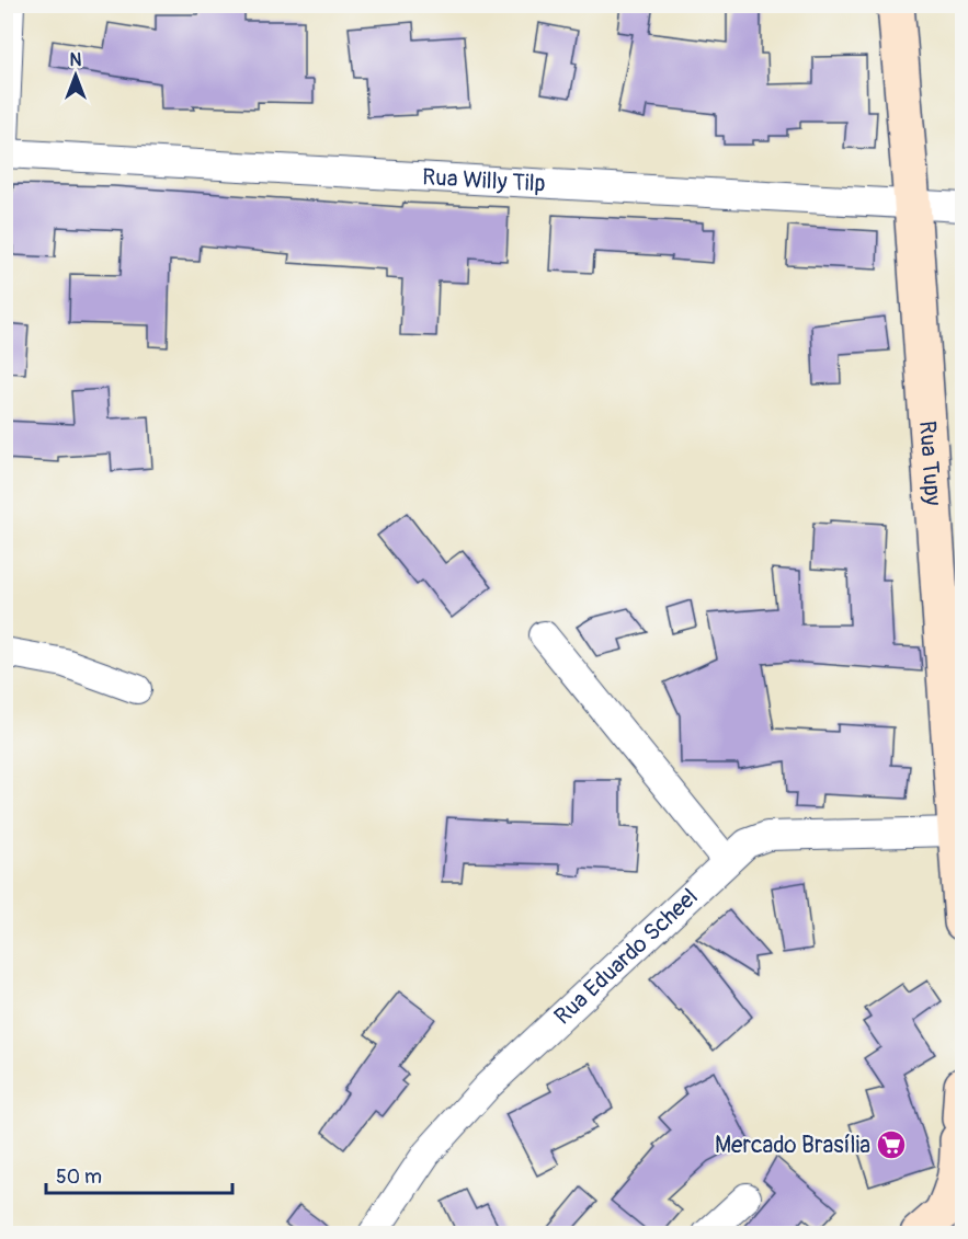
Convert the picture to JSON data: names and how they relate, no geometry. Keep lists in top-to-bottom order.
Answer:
{
  "streets": {
    "main road": ["Rua Tupy"],
    "street": ["Rua Willy Tilp", "Rua Eduardo Scheel"]
  },
  "crossings": [
    ["Rua Willy Tilp", "Rua Tupy"],
    ["Rua Tupy", "Rua Eduardo Scheel"]
  ],
  "places": {
    "supermarket": ["Mercado Brasília"]
  },
  "scale_bar": "50 m",
  "north": "top"
}
